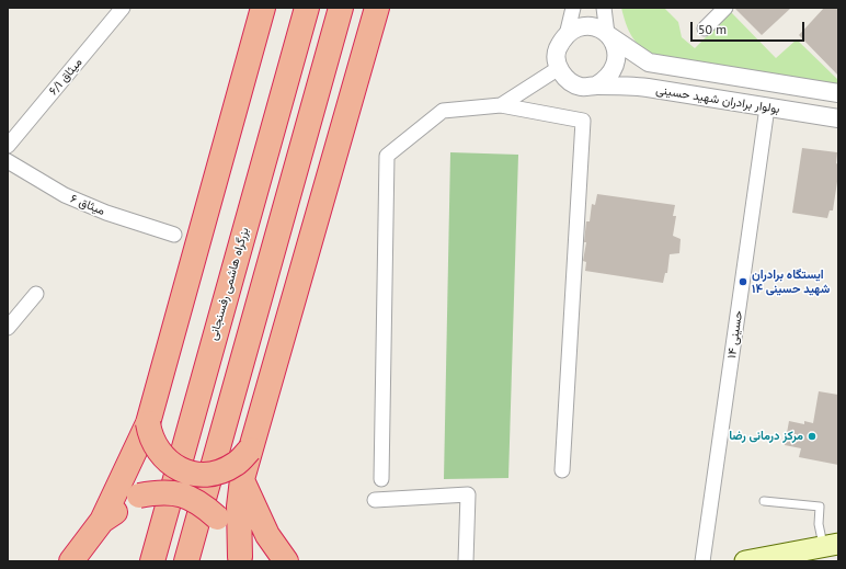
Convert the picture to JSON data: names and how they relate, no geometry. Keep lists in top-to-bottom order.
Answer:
{
  "streets": {
    "highway": ["بزرگراه هاشمی رفسنجانی"],
    "street": [
      "میثاق ۶/۱",
      "بولوار برادران شهید حسینی",
      "میثاق ۶",
      "حسینی ۱۴"
    ]
  },
  "crossings": [
    ["بولوار برادران شهید حسینی", "حسینی ۱۴"]
  ],
  "places": ["ایستگاه برادران شهید حسینی ۱۴", "مرکز درمانی رضا"],
  "scale_bar": "50 m"
}
